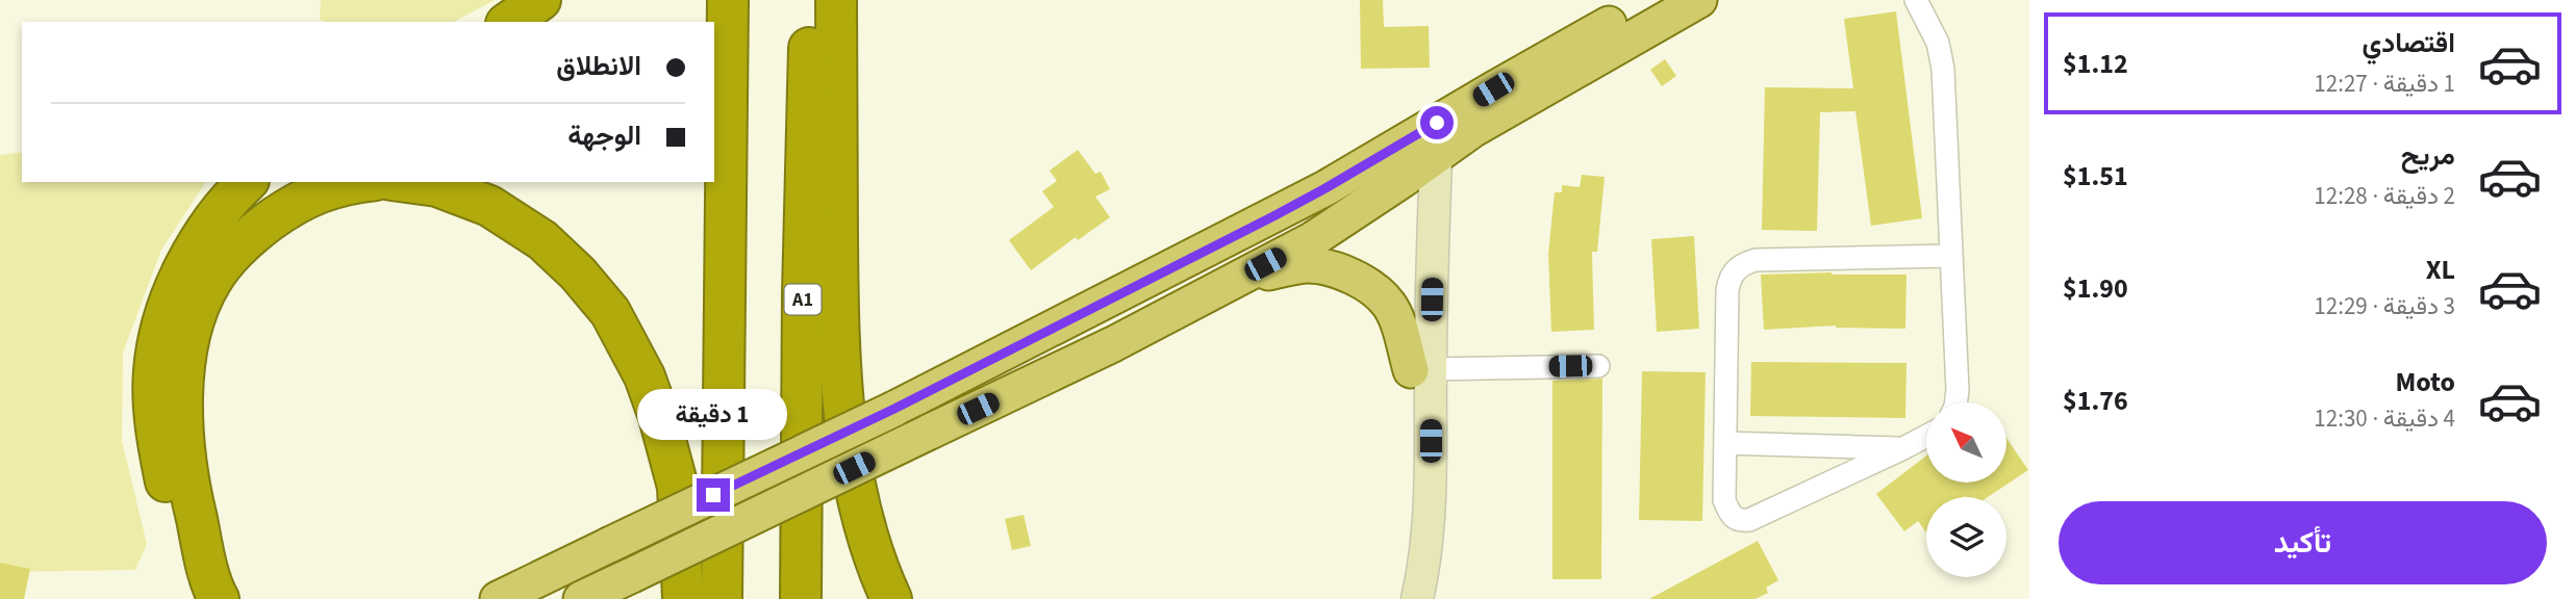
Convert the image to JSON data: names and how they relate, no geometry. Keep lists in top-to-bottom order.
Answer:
{
  "streets": {
    "highway": ["A1"]
  },
  "north": "top left",
  "page": {
    "list": [
      {
        "name": "اقتصادي",
        "note": "1 دقيقة · 12:27",
        "value": "$1.12"
      },
      {
        "name": "مريح",
        "note": "2 دقيقة · 12:28",
        "value": "$1.51"
      },
      {
        "name": "XL",
        "note": "3 دقيقة · 12:29",
        "value": "$1.90"
      },
      {
        "name": "Moto",
        "note": "4 دقيقة · 12:30",
        "value": "$1.76"
      }
    ],
    "banner": ["الانطلاق", "الوجهة"],
    "bubble": "1 دقيقة",
    "buttons": "تأكيد"
  }
}
